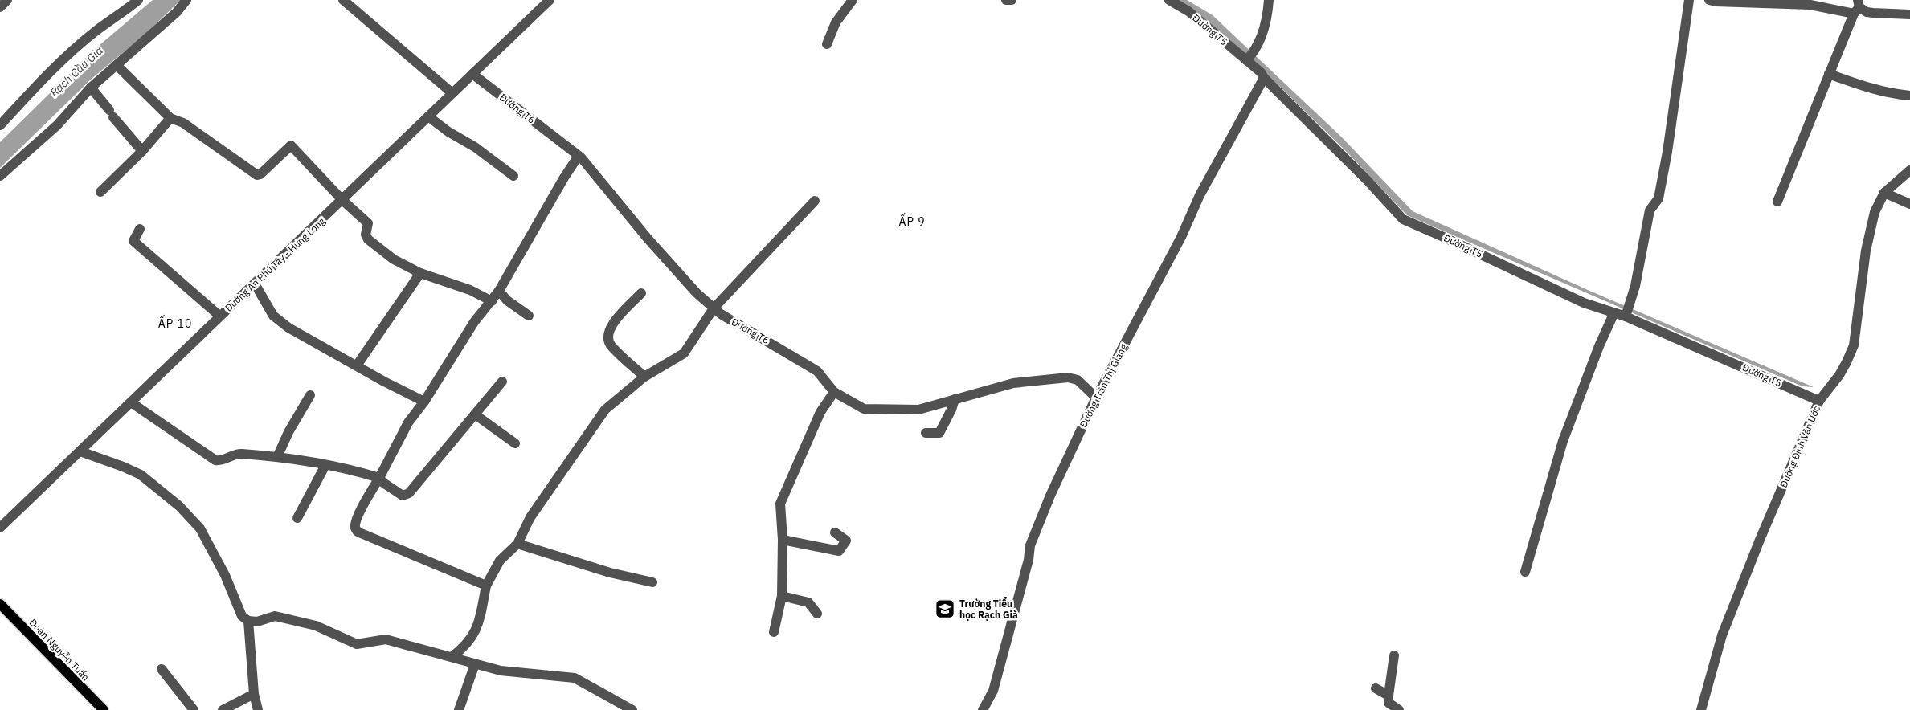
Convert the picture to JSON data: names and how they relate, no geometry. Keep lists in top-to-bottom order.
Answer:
{
  "streets": {
    "main road": ["Đoàn Nguyễn Tuấn"],
    "street": [
      "Đường T5",
      "Đường T6",
      "Đường An Phú Tây - Hưng Long",
      "Đường Trần Thị Giang",
      "Đường Đinh Văn Ước"
    ]
  },
  "crossings": [
    ["Đường T5", "Đường Trần Thị Giang"],
    ["Đường T5", "Đường Đinh Văn Ước"],
    ["Đường T6", "Đường An Phú Tây - Hưng Long"],
    ["Đường T6", "Đường Trần Thị Giang"]
  ],
  "districts": ["ẤP 9", "ẤP 10"],
  "water": ["Rạch Cầu Gia"],
  "places": {
    "school or university": ["Trường Tiểu học Rạch Già"]
  }
}
